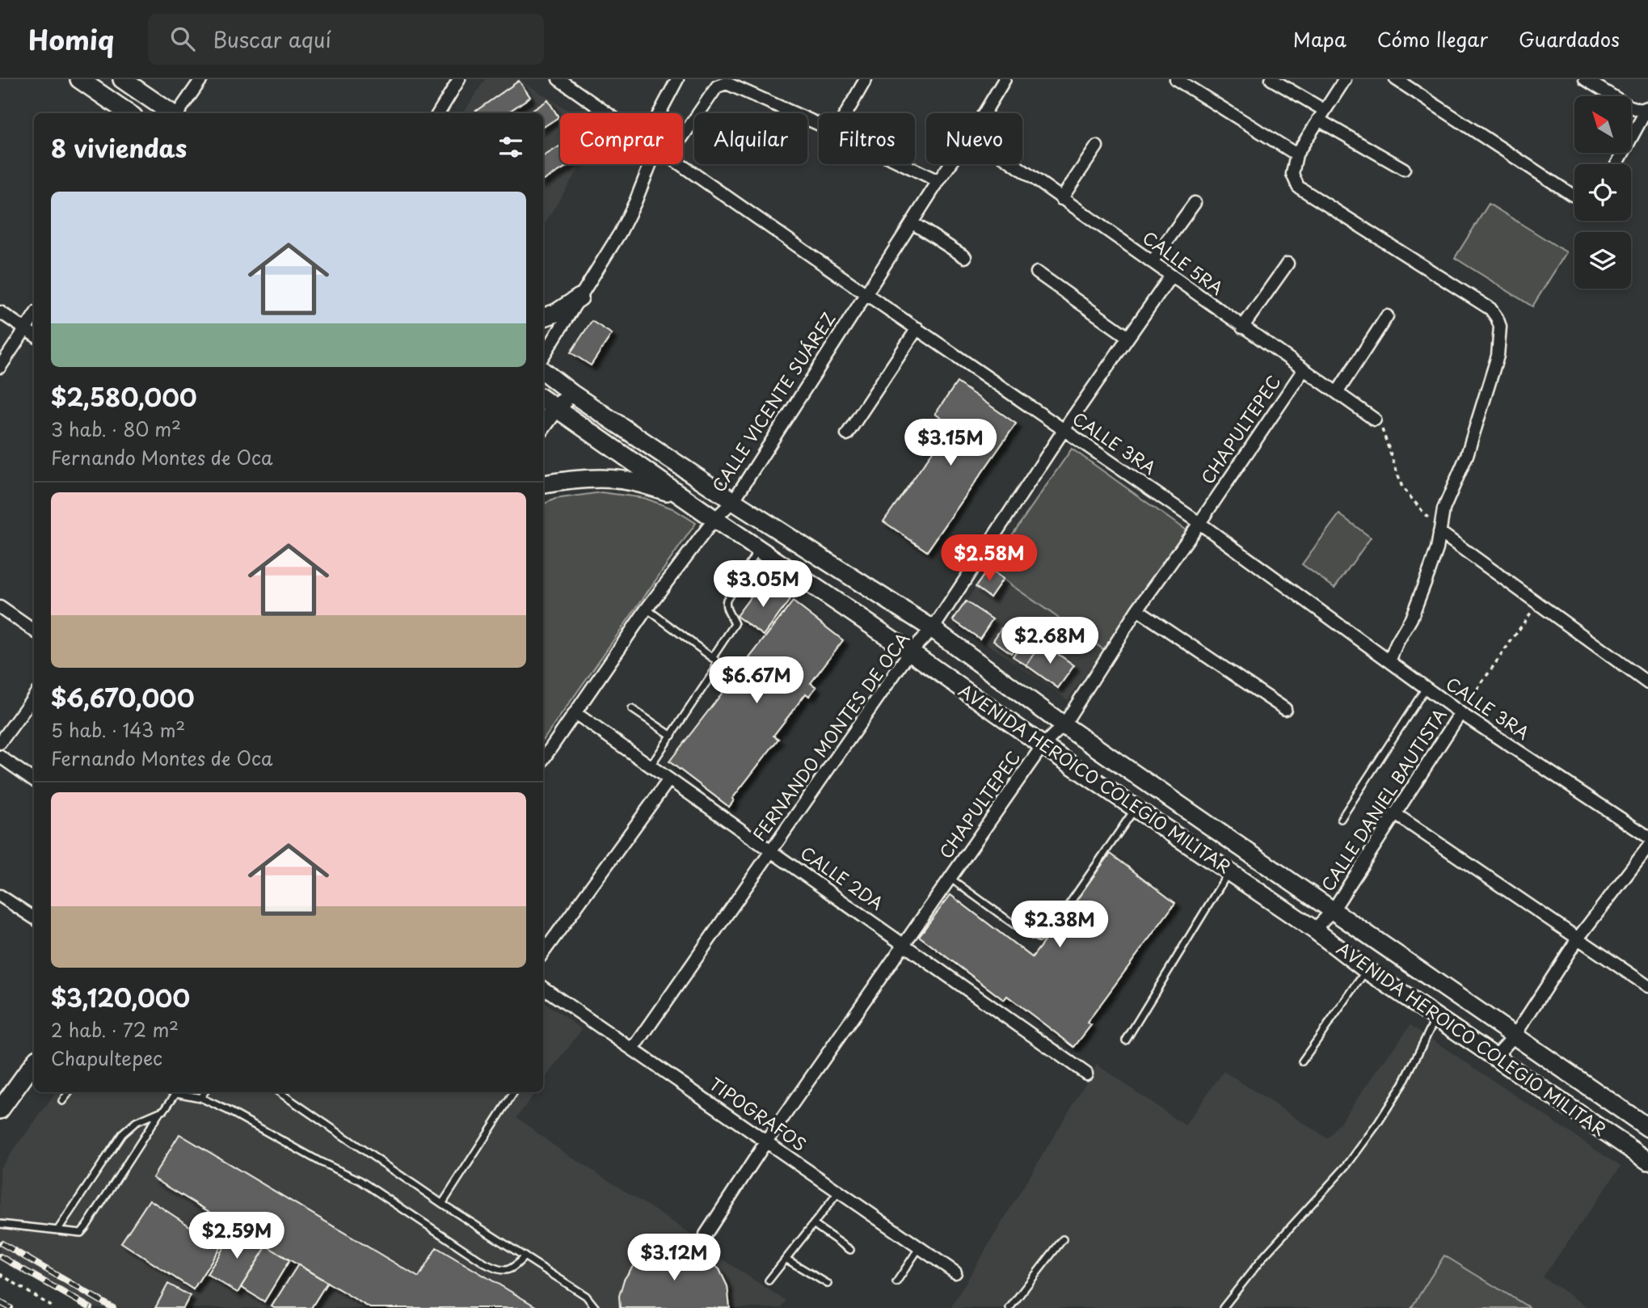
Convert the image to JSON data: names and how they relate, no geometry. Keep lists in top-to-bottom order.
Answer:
{
  "streets": {
    "main road": ["AVENIDA HEROICO COLEGIO MILITAR"],
    "street": [
      "CALLE 5RA",
      "CALLE VICENTE SUÁREZ",
      "CHAPULTEPEC",
      "CALLE 3RA",
      "FERNANDO MONTES DE OCA",
      "CALLE DANIEL BAUTISTA",
      "CALLE 2DA",
      "TIPOGRAFOS"
    ]
  },
  "crossings": [
    ["CALLE 5RA", "CHAPULTEPEC"],
    ["CALLE 5RA", "FERNANDO MONTES DE OCA"],
    ["CALLE VICENTE SUÁREZ", "CALLE 3RA"],
    ["CALLE VICENTE SUÁREZ", "AVENIDA HEROICO COLEGIO MILITAR"],
    ["CALLE VICENTE SUÁREZ", "CALLE 2DA"],
    ["CHAPULTEPEC", "CALLE 3RA"],
    ["CHAPULTEPEC", "AVENIDA HEROICO COLEGIO MILITAR"],
    ["CHAPULTEPEC", "CALLE 2DA"],
    ["CHAPULTEPEC", "TIPOGRAFOS"],
    ["CALLE 3RA", "FERNANDO MONTES DE OCA"],
    ["CALLE 3RA", "CALLE DANIEL BAUTISTA"],
    ["FERNANDO MONTES DE OCA", "AVENIDA HEROICO COLEGIO MILITAR"],
    ["FERNANDO MONTES DE OCA", "CALLE 2DA"],
    ["FERNANDO MONTES DE OCA", "TIPOGRAFOS"],
    ["AVENIDA HEROICO COLEGIO MILITAR", "CALLE DANIEL BAUTISTA"]
  ],
  "north": "top left",
  "page": {
    "header": "Homiq",
    "search": "Buscar aquí",
    "nav": ["Mapa", "Cómo llegar", "Guardados"],
    "chip": [
      "Comprar",
      "Alquilar",
      "Filtros",
      "Nuevo"
    ],
    "heading": "8 viviendas",
    "list": [
      {
        "name": "$2,580,000",
        "note": "3 hab. · 80 m² · Fernando Montes de Oca"
      },
      {
        "name": "$6,670,000",
        "note": "5 hab. · 143 m² · Fernando Montes de Oca"
      },
      {
        "name": "$3,120,000",
        "note": "2 hab. · 72 m² · Chapultepec"
      }
    ],
    "price": [
      "$3.15M",
      "$2.58M",
      "$3.05M",
      "$2.68M",
      "$6.67M",
      "$2.38M",
      "$2.59M",
      "$3.12M"
    ]
  }
}
